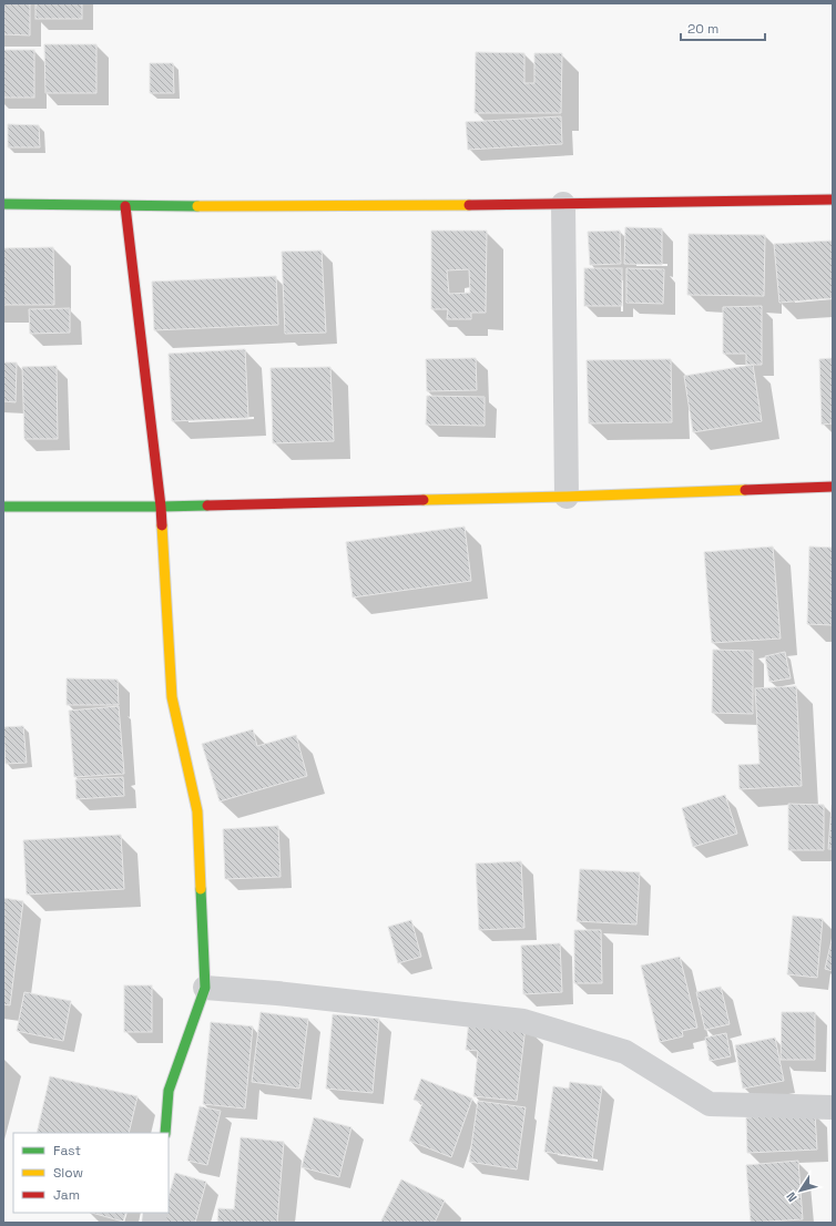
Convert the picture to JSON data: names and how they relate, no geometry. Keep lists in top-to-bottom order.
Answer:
{
  "legend": ["Fast", "Slow", "Jam"],
  "scale_bar": "20 m",
  "north": "bottom left"
}
